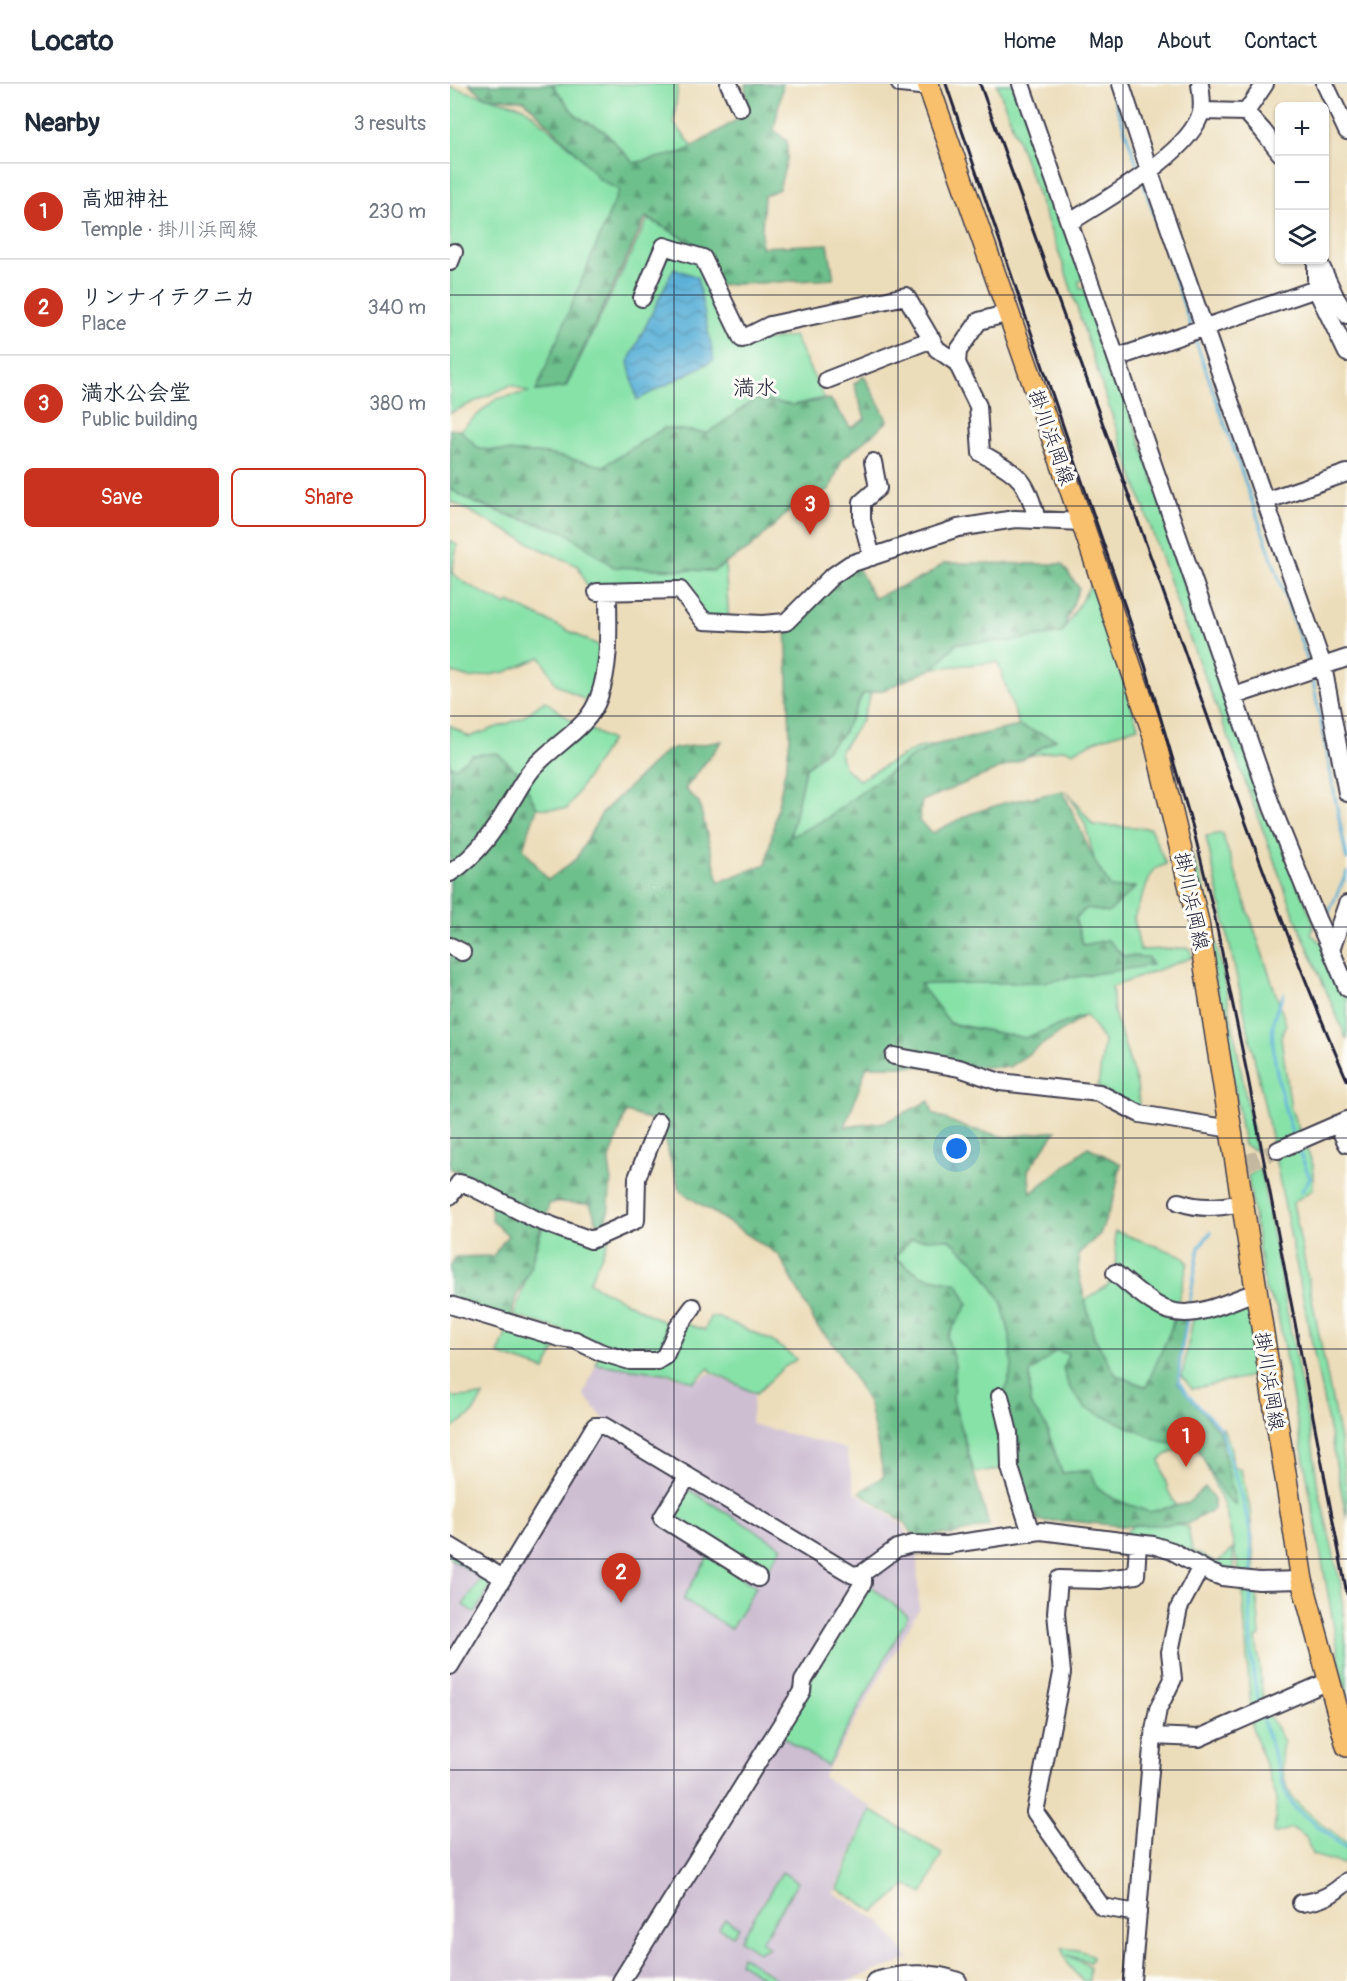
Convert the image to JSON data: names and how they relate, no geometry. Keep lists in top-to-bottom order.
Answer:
{
  "streets": {
    "main road": ["掛川浜岡線"]
  },
  "districts": ["満水"],
  "page": {
    "header": "Locato",
    "nav": [
      "Home",
      "Map",
      "About",
      "Contact"
    ],
    "heading": ["Nearby", "3 results"],
    "map_buttons": ["+", "−"],
    "list": [
      {
        "mark": "1",
        "name": "高畑神社",
        "note": "Temple · 掛川浜岡線",
        "value": "230 m"
      },
      {
        "mark": "2",
        "name": "リンナイテクニカ",
        "note": "Place",
        "value": "340 m"
      },
      {
        "mark": "3",
        "name": "満水公会堂",
        "note": "Public building",
        "value": "380 m"
      }
    ],
    "buttons": ["Save", "Share"],
    "pins": ["3", "1", "2"]
  }
}
